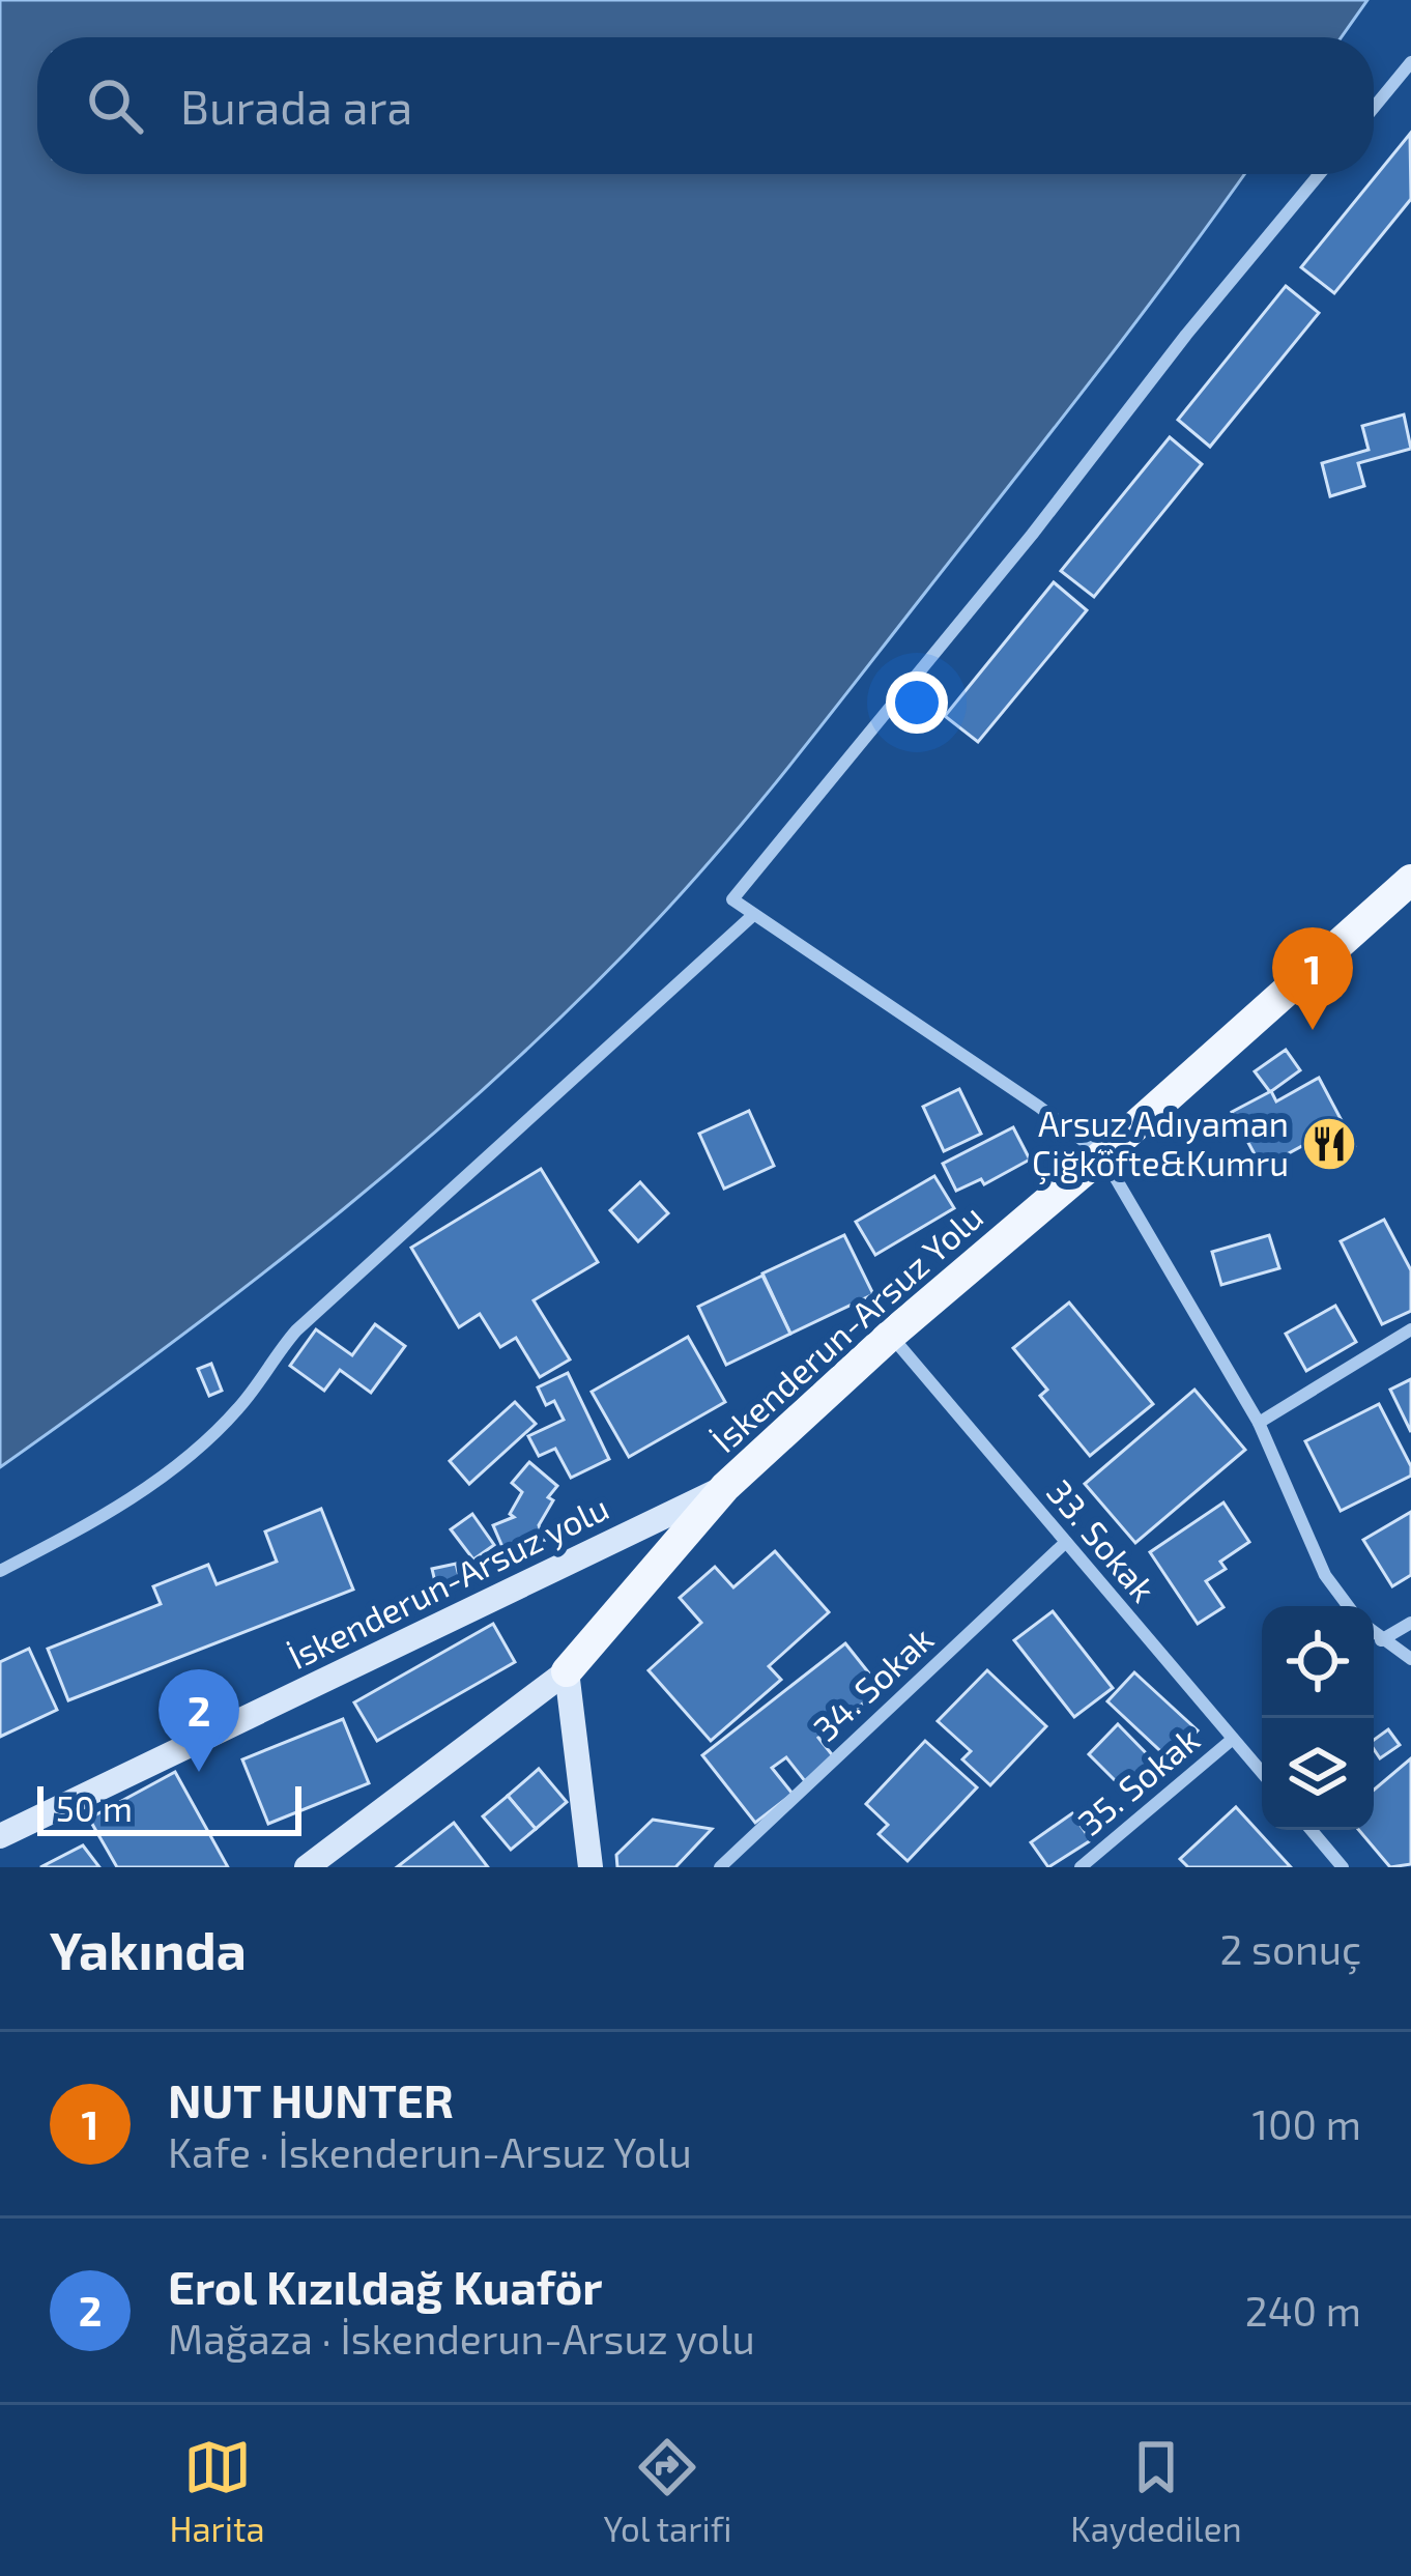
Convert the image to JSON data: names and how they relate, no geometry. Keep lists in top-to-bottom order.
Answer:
{
  "streets": {
    "main road": ["İskenderun-Arsuz Yolu", "İskenderun-Arsuz yolu"],
    "street": ["33. Sokak", "34. Sokak", "35. Sokak"]
  },
  "crossings": [
    ["İskenderun-Arsuz Yolu", "33. Sokak"],
    ["İskenderun-Arsuz Yolu", "İskenderun-Arsuz yolu"],
    ["33. Sokak", "34. Sokak"],
    ["33. Sokak", "35. Sokak"]
  ],
  "places": {
    "restaurant": ["Arsuz Adıyaman Çiğköfte&Kumru"]
  },
  "scale_bar": "50 m",
  "page": {
    "search": "Burada ara",
    "pins": ["1", "2"],
    "scale": "50 m",
    "heading": ["Yakında", "2 sonuç"],
    "list": [
      {
        "mark": "1",
        "name": "NUT HUNTER",
        "note": "Kafe · İskenderun-Arsuz Yolu",
        "value": "100 m"
      },
      {
        "mark": "2",
        "name": "Erol Kızıldağ Kuaför",
        "note": "Mağaza · İskenderun-Arsuz yolu",
        "value": "240 m"
      }
    ],
    "nav": ["Harita", "Yol tarifi", "Kaydedilen"]
  }
}
